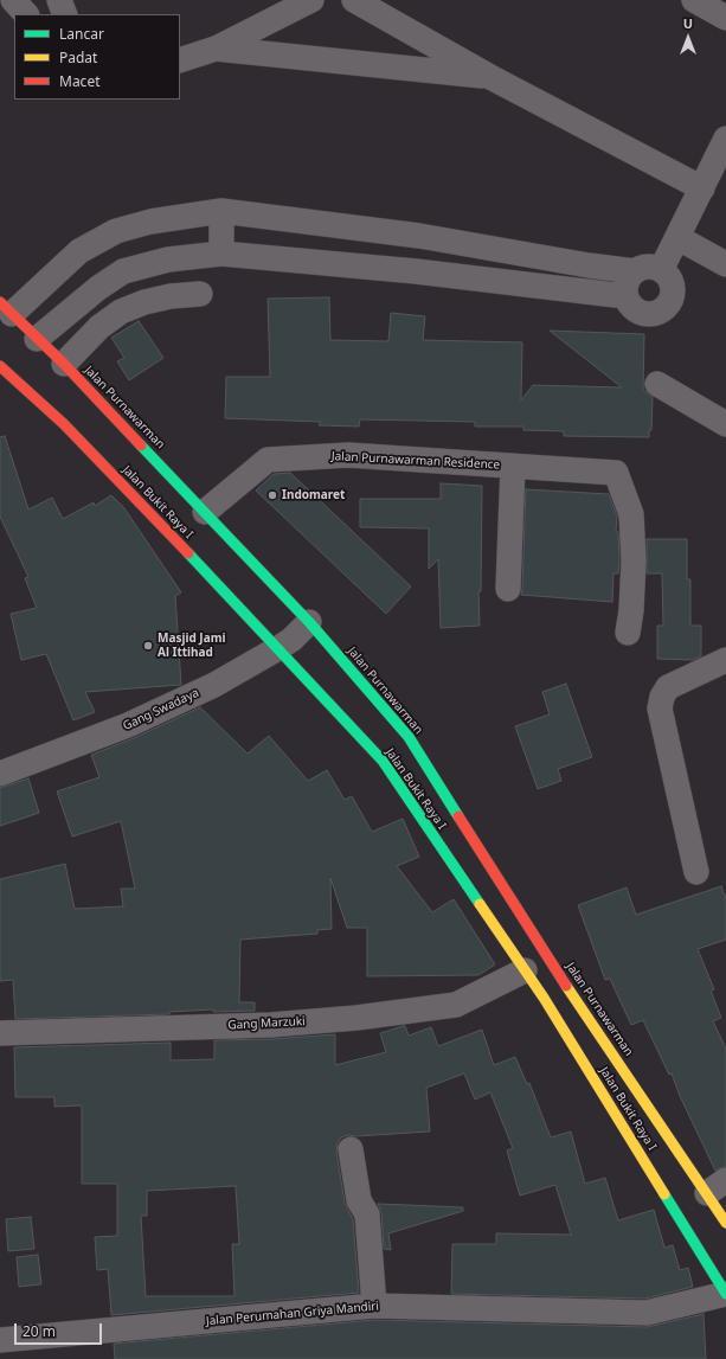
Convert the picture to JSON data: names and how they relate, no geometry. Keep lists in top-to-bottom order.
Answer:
{
  "streets": {
    "street": [
      "Jalan Purnawarman",
      "Jalan Purnawarman Residence",
      "Jalan Bukit Raya I",
      "Gang Swadaya",
      "Gang Marzuki",
      "Jalan Perumahan Griya Mandiri"
    ]
  },
  "crossings": [
    ["Jalan Purnawarman", "Jalan Purnawarman Residence"],
    ["Jalan Purnawarman", "Jalan Bukit Raya I"],
    ["Jalan Purnawarman", "Gang Swadaya"],
    ["Jalan Bukit Raya I", "Gang Swadaya"],
    ["Jalan Bukit Raya I", "Gang Marzuki"],
    ["Jalan Bukit Raya I", "Jalan Perumahan Griya Mandiri"]
  ],
  "places": ["Indomaret", "Masjid Jami Al Ittihad"],
  "legend": ["Lancar", "Padat", "Macet"],
  "scale_bar": "20 m",
  "north": "top"
}
